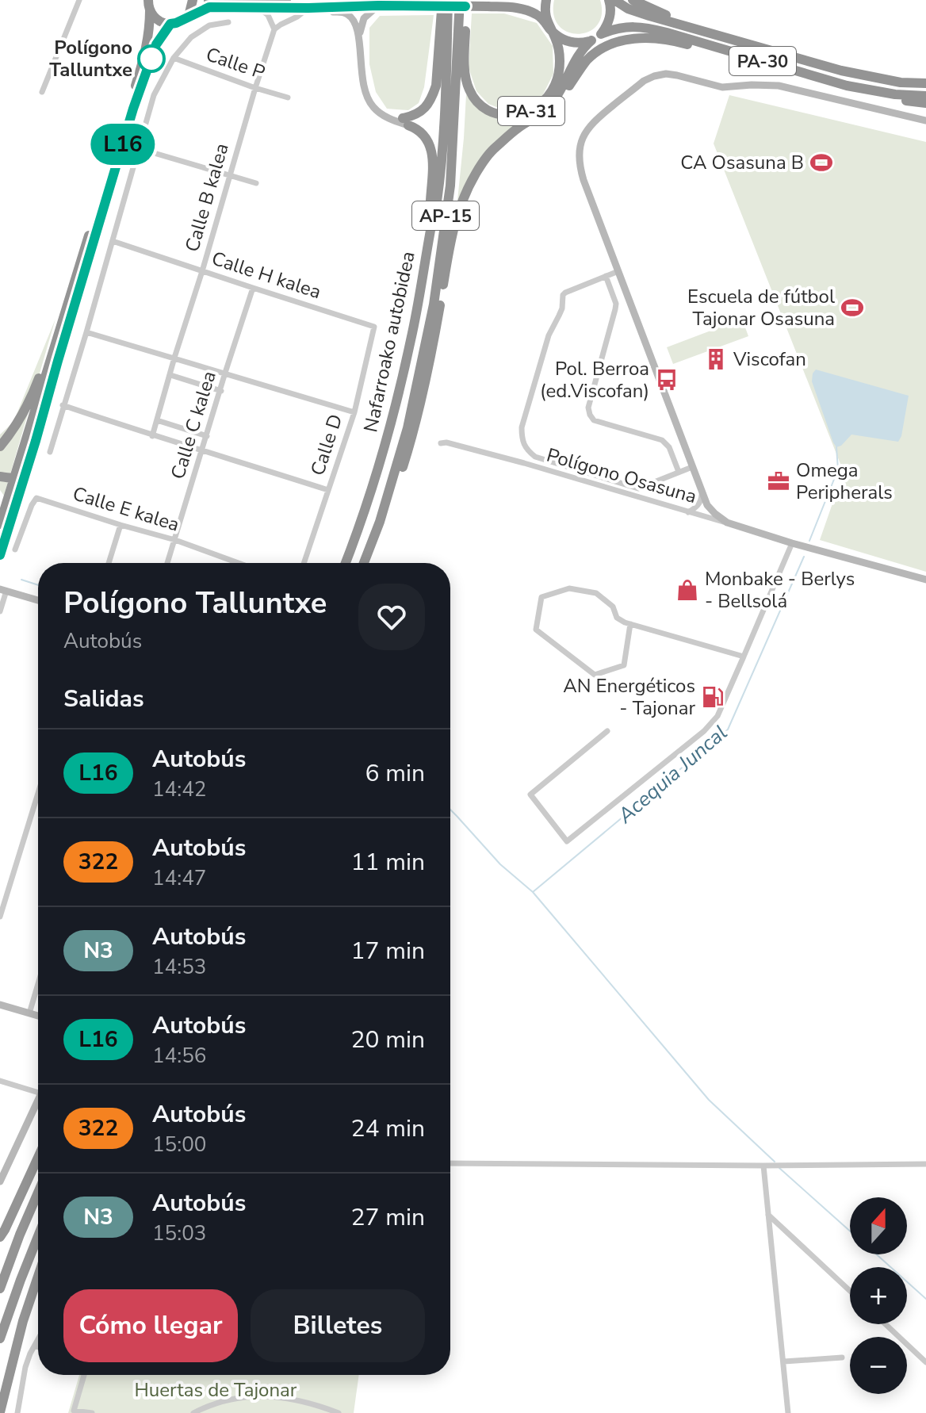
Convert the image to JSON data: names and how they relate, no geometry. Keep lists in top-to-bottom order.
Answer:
{
  "streets": {
    "highway": [
      "PA-30",
      "PA-31",
      "AP-15",
      "Nafarroako autobidea"
    ],
    "street": [
      "Calle P",
      "Calle B kalea",
      "Calle H kalea",
      "Calle C kalea",
      "Calle D",
      "Polígono Osasuna",
      "Calle E kalea"
    ]
  },
  "crossings": [
    ["Calle P", "Calle B kalea"],
    ["Calle B kalea", "Calle H kalea"],
    ["Calle H kalea", "Calle C kalea"],
    ["Calle H kalea", "Calle D"],
    ["Calle C kalea", "Calle E kalea"]
  ],
  "water": ["Acequia Juncal"],
  "parks": ["Huertas de Tajonar"],
  "places": {
    "other": ["Polígono Talluntxe"],
    "sports": ["CA Osasuna B", "Escuela de fútbol Tajonar Osasuna"],
    "building": ["Viscofan"],
    "bus stop": ["Pol. Berroa (ed.Viscofan)"],
    "office": ["Omega Peripherals"],
    "shop": ["Monbake - Berlys - Bellsolá"],
    "fuel station": ["AN Energéticos - Tajonar"]
  },
  "lines": ["bus line L16"],
  "north": "top",
  "page": {
    "on_map": "L16",
    "heading": [
      ["Polígono Talluntxe", "Autobús"],
      "Salidas"
    ],
    "list": [
      {
        "mark": "L16",
        "name": "Autobús",
        "note": "14:42",
        "value": "6 min"
      },
      {
        "mark": "322",
        "name": "Autobús",
        "note": "14:47",
        "value": "11 min"
      },
      {
        "mark": "N3",
        "name": "Autobús",
        "note": "14:53",
        "value": "17 min"
      },
      {
        "mark": "L16",
        "name": "Autobús",
        "note": "14:56",
        "value": "20 min"
      },
      {
        "mark": "322",
        "name": "Autobús",
        "note": "15:00",
        "value": "24 min"
      },
      {
        "mark": "N3",
        "name": "Autobús",
        "note": "15:03",
        "value": "27 min"
      }
    ],
    "map_buttons": ["+", "−"],
    "buttons": ["Cómo llegar", "Billetes"]
  }
}
